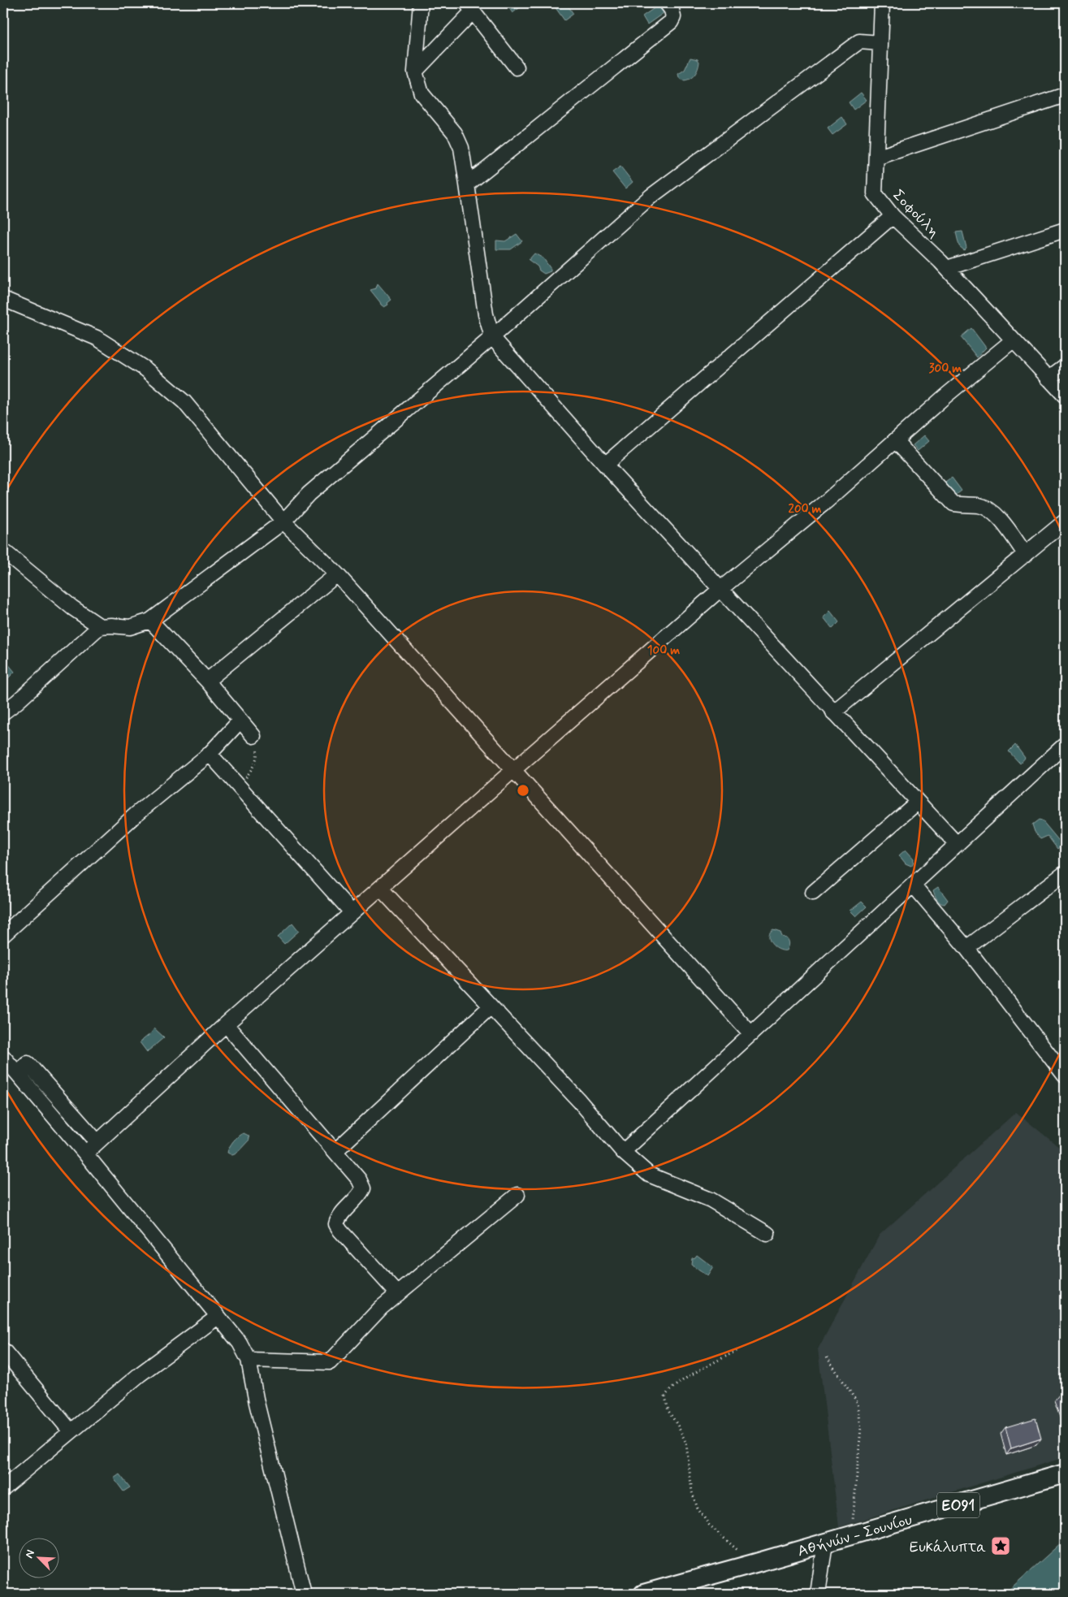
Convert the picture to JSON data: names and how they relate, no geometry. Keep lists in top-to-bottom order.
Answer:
{
  "streets": {
    "main road": ["ΕΟ91", "Αθήνών - Σουνίου"],
    "street": ["Σοφούλη"]
  },
  "places": {
    "place": ["Ευκάλυπτα"]
  },
  "north": "top left",
  "rings": ["300 m", "200 m", "100 m"]
}
